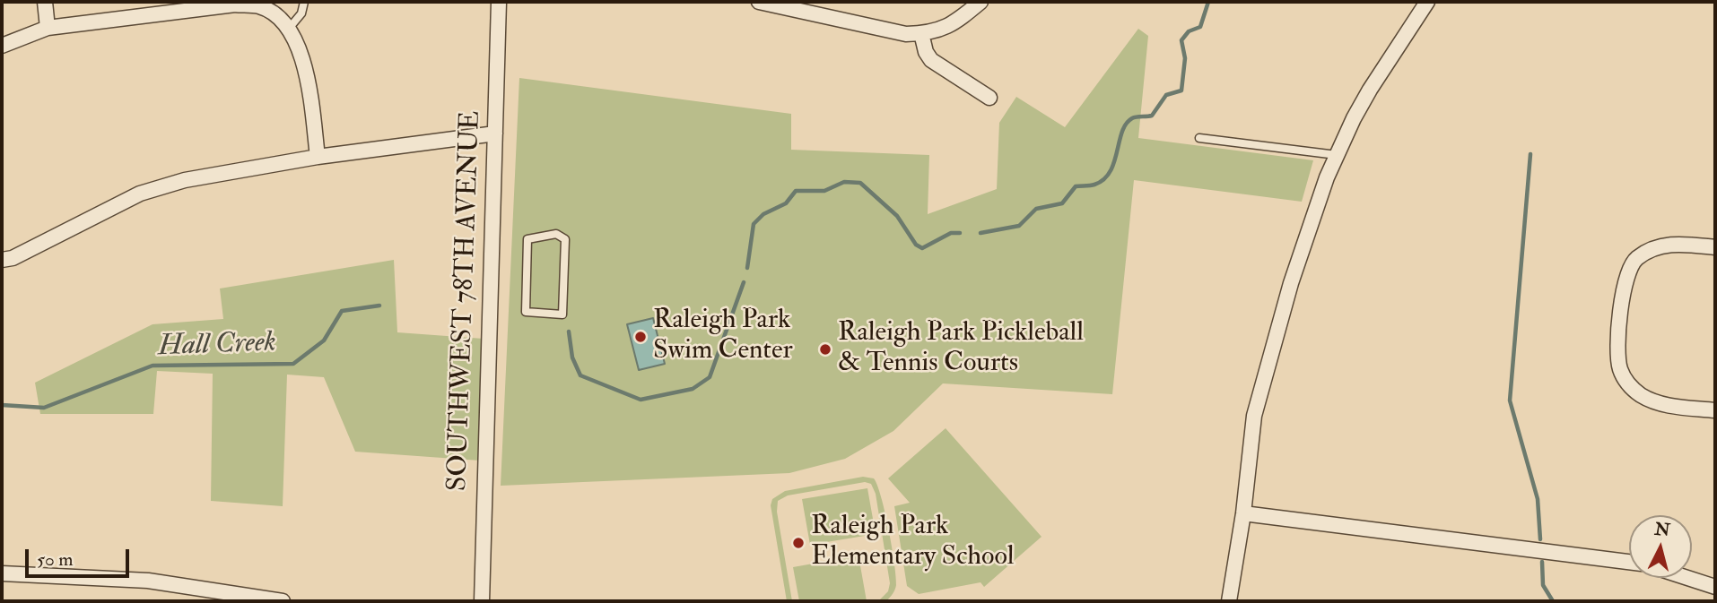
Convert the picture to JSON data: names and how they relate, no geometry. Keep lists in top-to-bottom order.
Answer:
{
  "streets": {
    "street": ["SOUTHWEST 78TH AVENUE"]
  },
  "water": ["Hall Creek"],
  "places": ["Raleigh Park Swim Center", "Raleigh Park Pickleball & Tennis Courts", "Raleigh Park Elementary School"],
  "scale_bar": "50 m",
  "north": "top"
}
